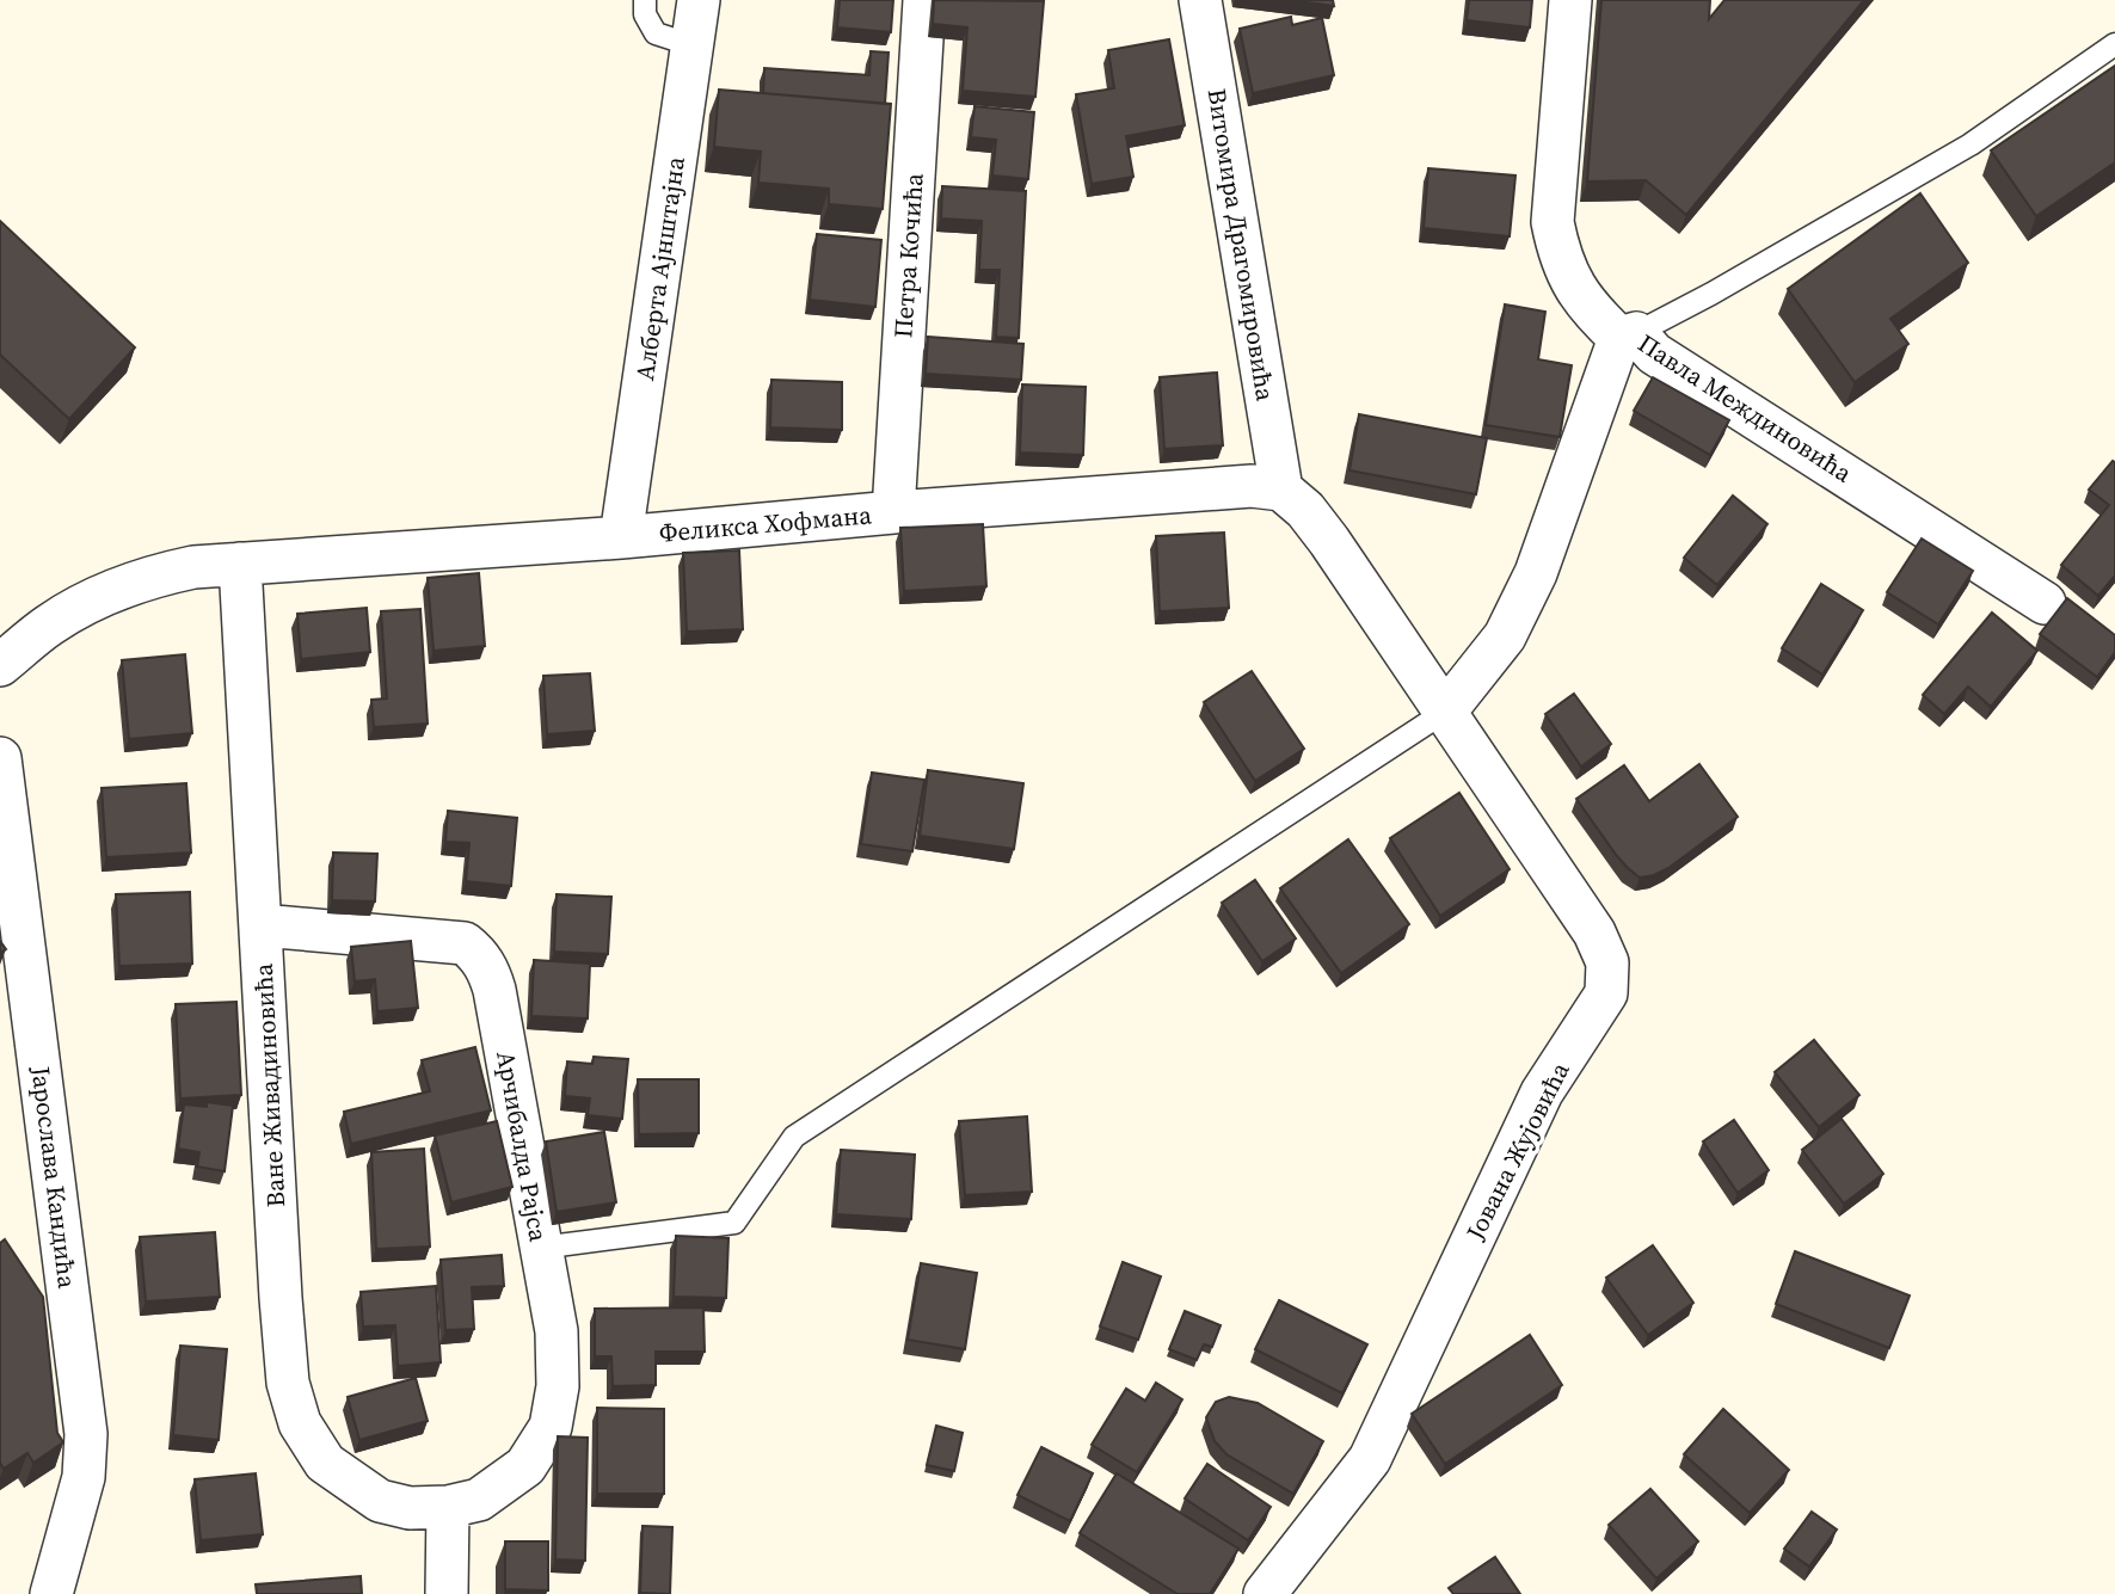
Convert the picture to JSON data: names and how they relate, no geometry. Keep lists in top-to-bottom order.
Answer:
{
  "streets": {
    "street": [
      "Витомира Драгомировића",
      "Петра Кочића",
      "Алберта Ајнштајна",
      "Павла Междиновића",
      "Феликса Хофмана",
      "Ване Живадиновића",
      "Арчибалда Рајса",
      "Јована Жујовића",
      "Јарослава Кандића"
    ]
  },
  "crossings": [
    ["Витомира Драгомировића", "Феликса Хофмана"],
    ["Петра Кочића", "Феликса Хофмана"],
    ["Алберта Ајнштајна", "Феликса Хофмана"],
    ["Феликса Хофмана", "Ване Живадиновића"],
    ["Ване Живадиновића", "Арчибалда Рајса"]
  ]
}
